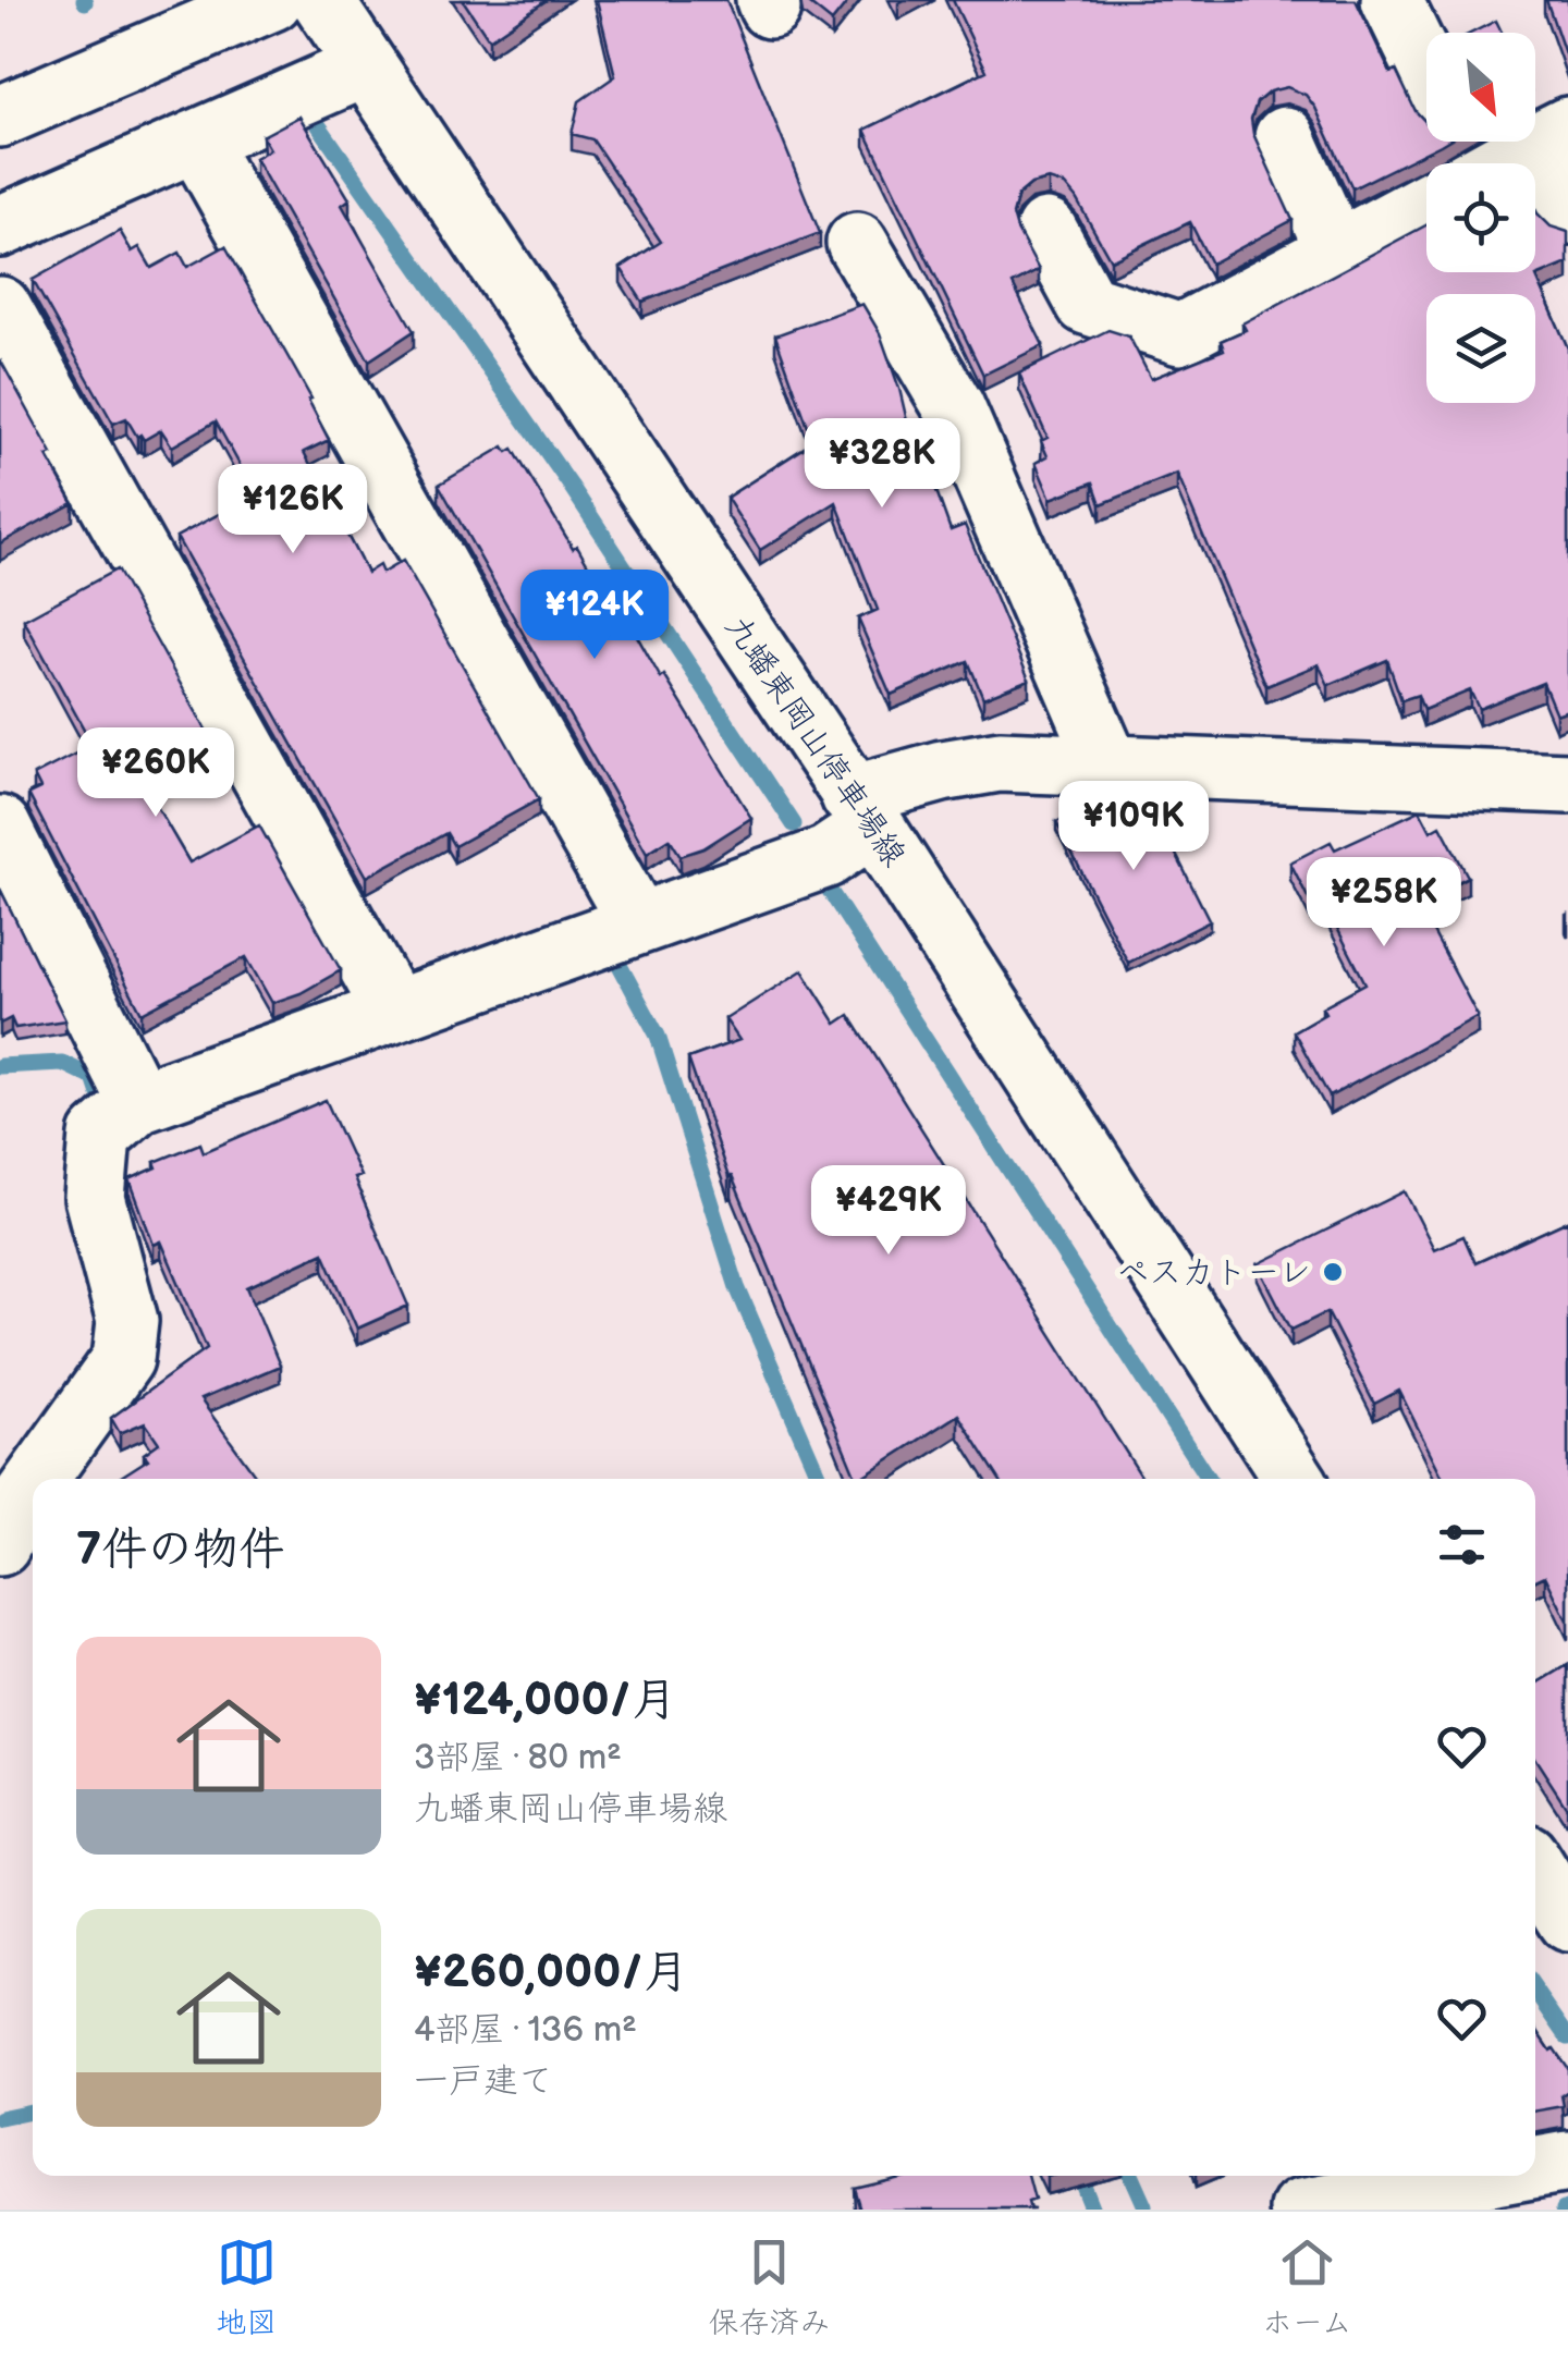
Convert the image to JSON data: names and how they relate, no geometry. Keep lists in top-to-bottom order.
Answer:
{
  "streets": {
    "street": ["九蟠東岡山停車場線"]
  },
  "places": ["ペスカトーレ"],
  "north": "bottom right",
  "page": {
    "price": [
      "¥328K",
      "¥126K",
      "¥124K",
      "¥260K",
      "¥109K",
      "¥258K",
      "¥429K"
    ],
    "heading": "7件の物件",
    "list": [
      {
        "name": "¥124,000/月",
        "note": "3部屋 · 80 m² · 九蟠東岡山停車場線"
      },
      {
        "name": "¥260,000/月",
        "note": "4部屋 · 136 m² · 一戸建て"
      }
    ],
    "tabs": ["地図", "保存済み", "ホーム"]
  }
}
